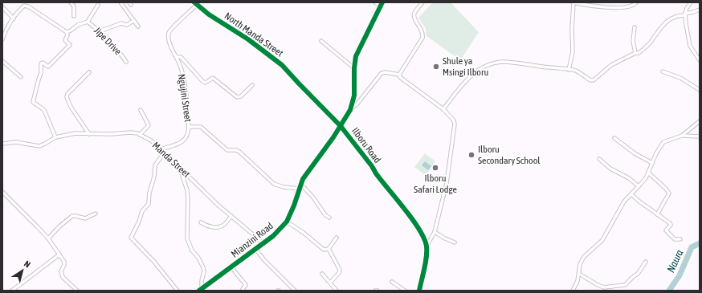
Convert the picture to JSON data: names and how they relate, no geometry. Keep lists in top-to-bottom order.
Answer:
{
  "streets": {
    "street": [
      "North Manda Street",
      "Jipe Drive",
      "Ngujini Street",
      "Ilboru Road",
      "Manda Street",
      "Mianzini Road"
    ]
  },
  "crossings": [
    ["North Manda Street", "Ngujini Street"],
    ["North Manda Street", "Ilboru Road"],
    ["North Manda Street", "Mianzini Road"],
    ["Ngujini Street", "Manda Street"],
    ["Ilboru Road", "Mianzini Road"],
    ["Manda Street", "Mianzini Road"]
  ],
  "water": ["Naura"],
  "places": ["Shule ya Msingi Ilboru", "Ilboru Secondary School", "Ilboru Safari Lodge"],
  "north": "top right"
}
